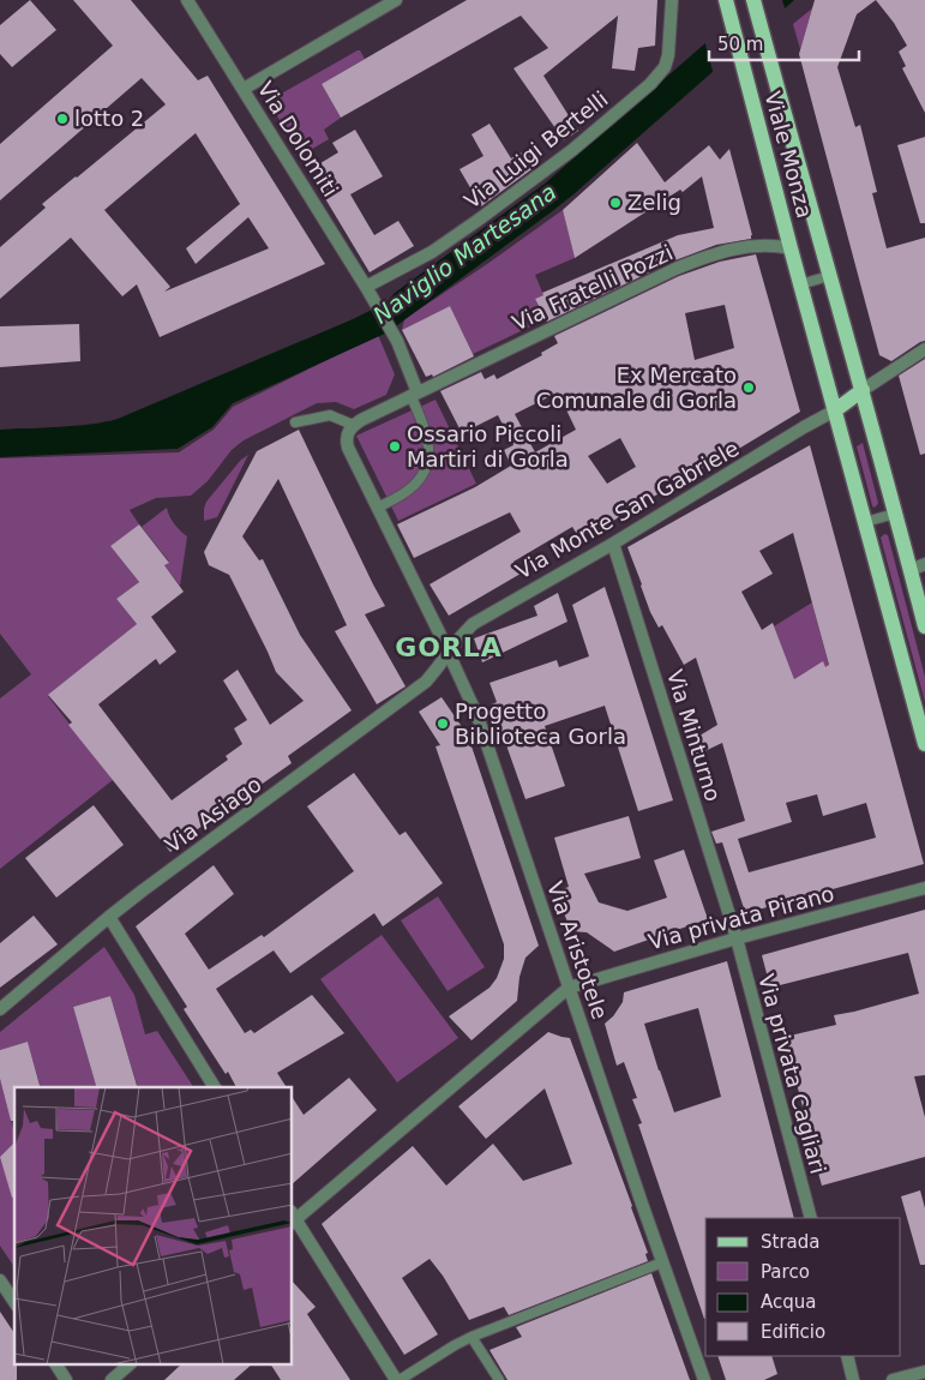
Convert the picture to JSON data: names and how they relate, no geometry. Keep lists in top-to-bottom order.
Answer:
{
  "streets": {
    "main road": ["Viale Monza"],
    "street": [
      "Via Dolomiti",
      "Via Luigi Bertelli",
      "Via Fratelli Pozzi",
      "Via Monte San Gabriele",
      "Via Minturno",
      "Via Asiago",
      "Via privata Pirano",
      "Via Aristotele",
      "Via privata Cagliari"
    ]
  },
  "crossings": [
    ["Via Dolomiti", "Via Luigi Bertelli"],
    ["Via Dolomiti", "Via Fratelli Pozzi"],
    ["Viale Monza", "Via Fratelli Pozzi"],
    ["Viale Monza", "Via Monte San Gabriele"],
    ["Via Fratelli Pozzi", "Via Aristotele"],
    ["Via Monte San Gabriele", "Via Minturno"],
    ["Via Monte San Gabriele", "Via Asiago"],
    ["Via Monte San Gabriele", "Via Aristotele"],
    ["Via Minturno", "Via privata Pirano"],
    ["Via Minturno", "Via privata Cagliari"],
    ["Via Asiago", "Via Aristotele"],
    ["Via privata Pirano", "Via Aristotele"],
    ["Via privata Pirano", "Via privata Cagliari"]
  ],
  "districts": ["GORLA"],
  "water": ["Naviglio Martesana"],
  "places": [
    "lotto 2",
    "Zelig",
    "Ex Mercato Comunale di Gorla",
    "Ossario Piccoli Martiri di Gorla",
    "Progetto Biblioteca Gorla"
  ],
  "legend": [
    "Strada",
    "Parco",
    "Acqua",
    "Edificio"
  ],
  "scale_bar": "50 m"
}
